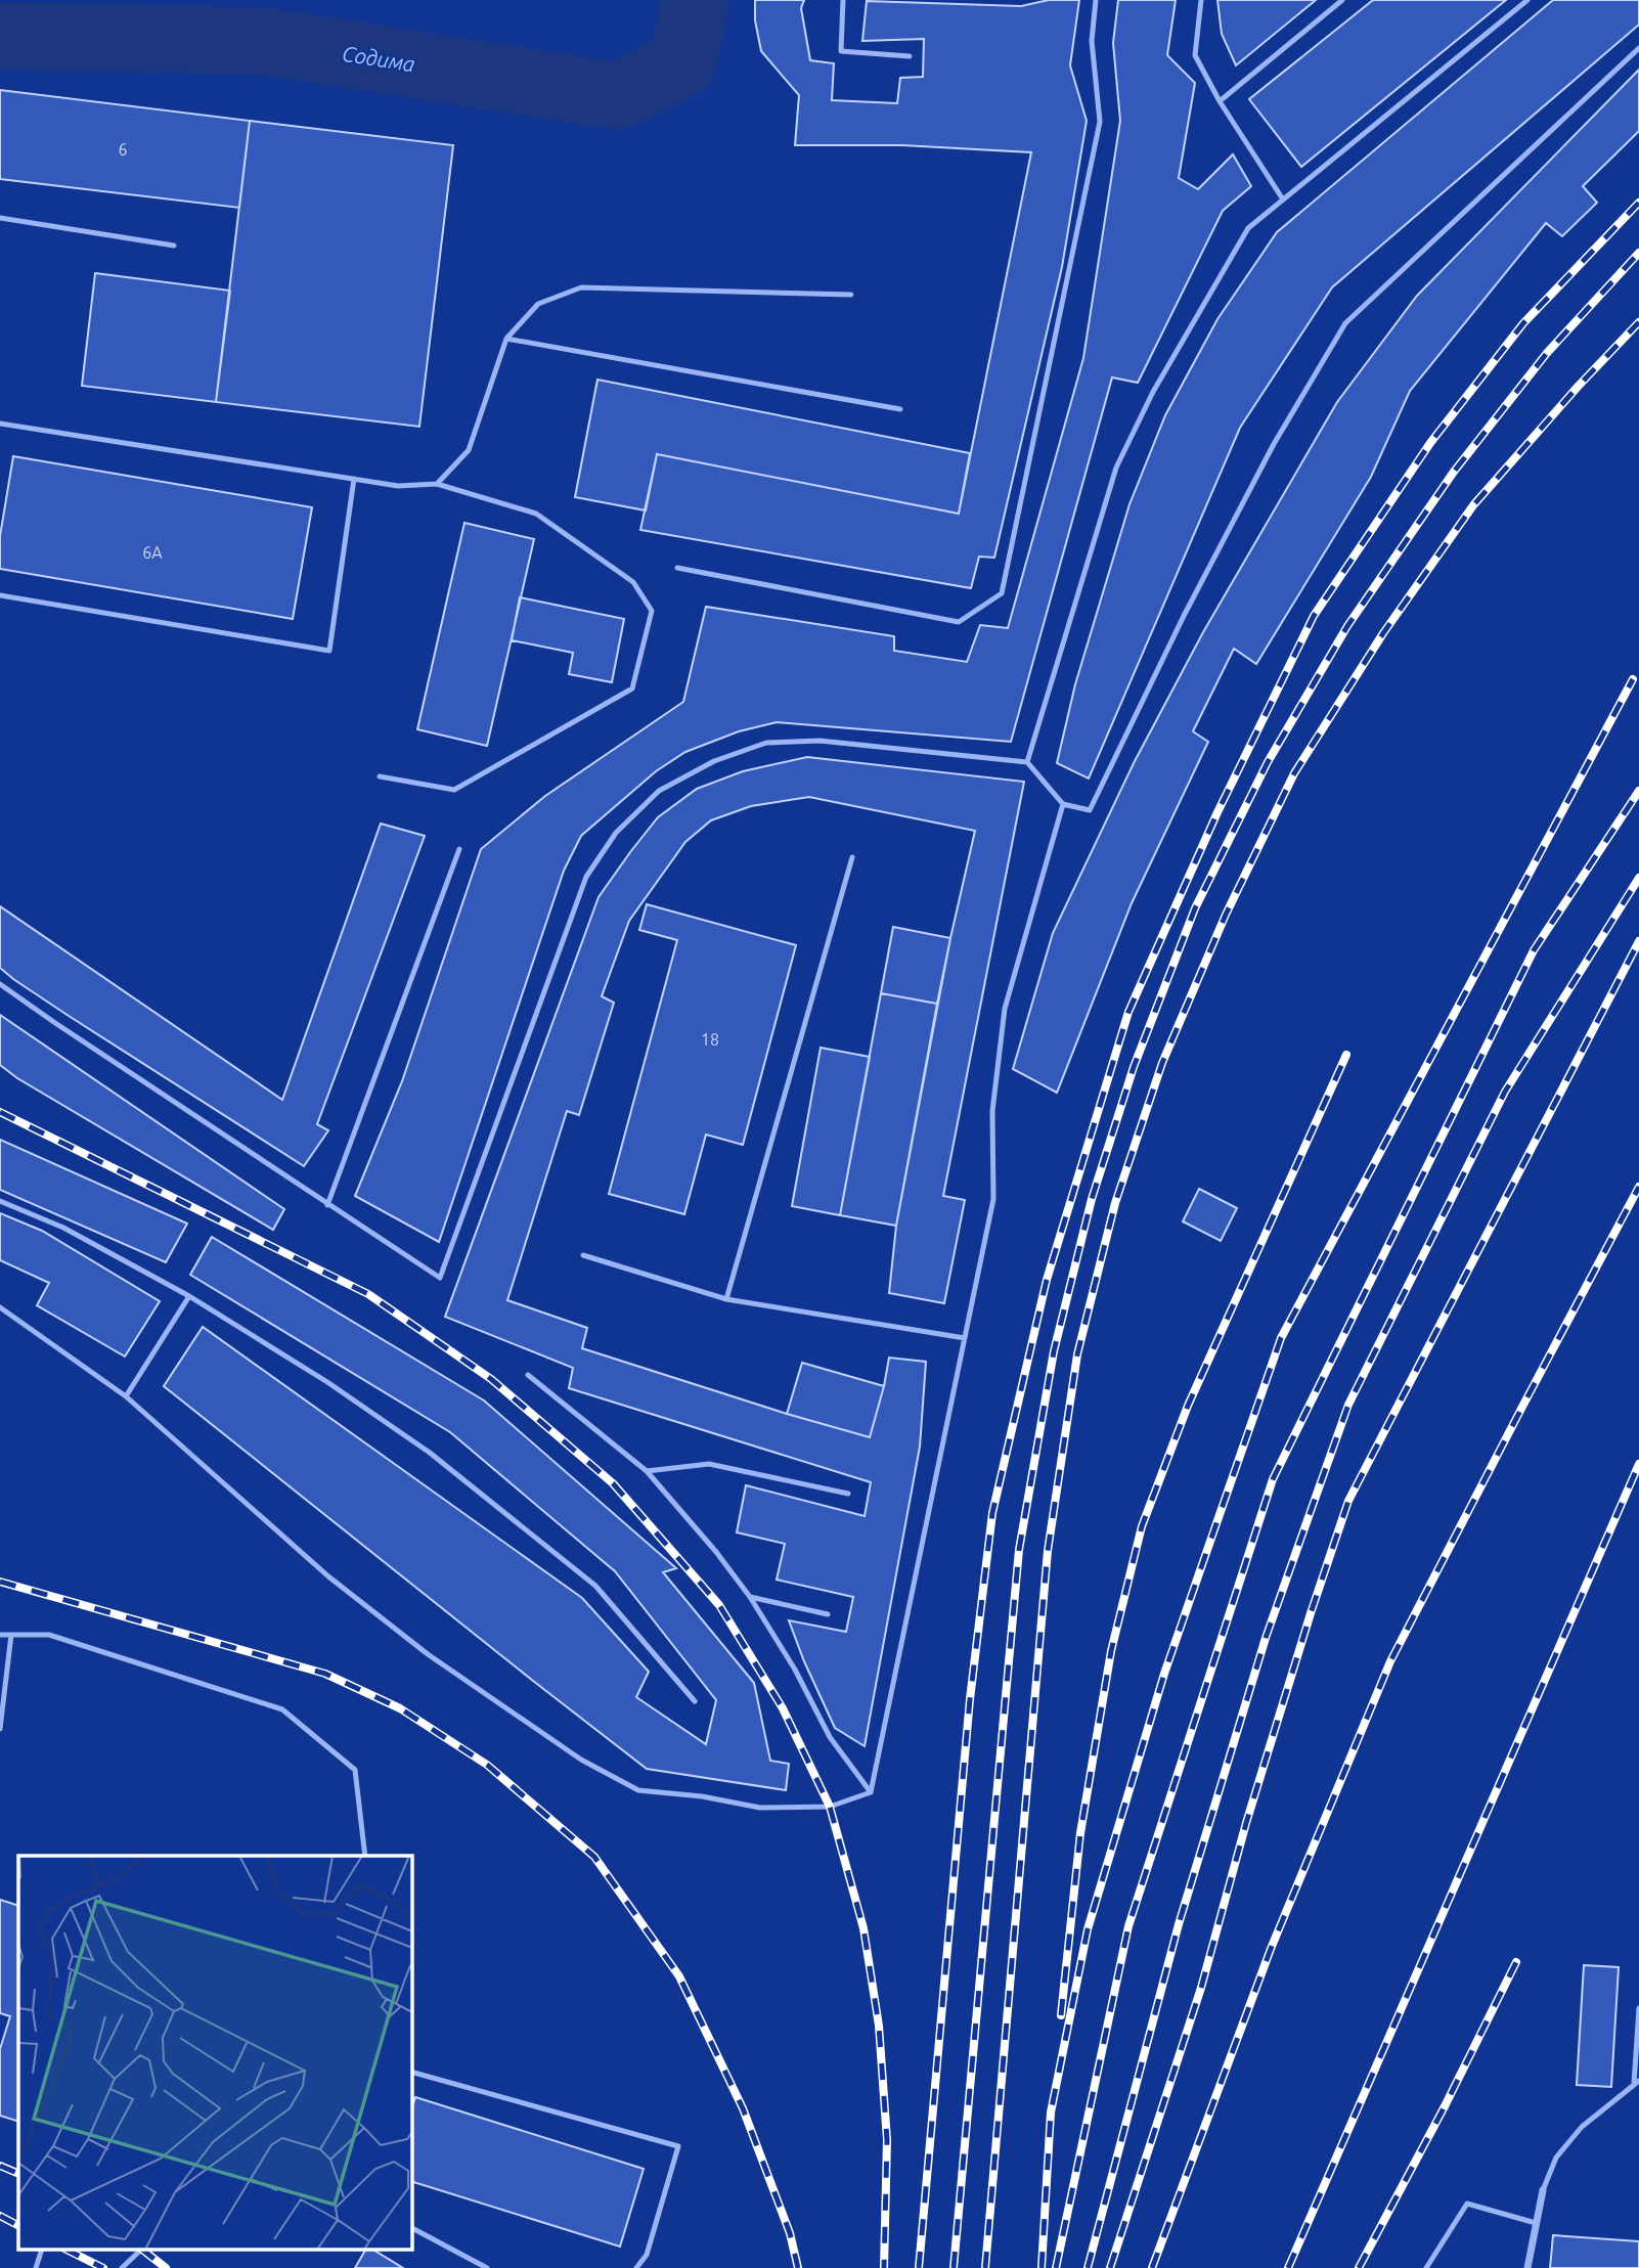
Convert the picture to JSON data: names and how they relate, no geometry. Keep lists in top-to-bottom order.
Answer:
{
  "water": ["Содима"],
  "house_numbers": ["6", "6А", "18"]
}
